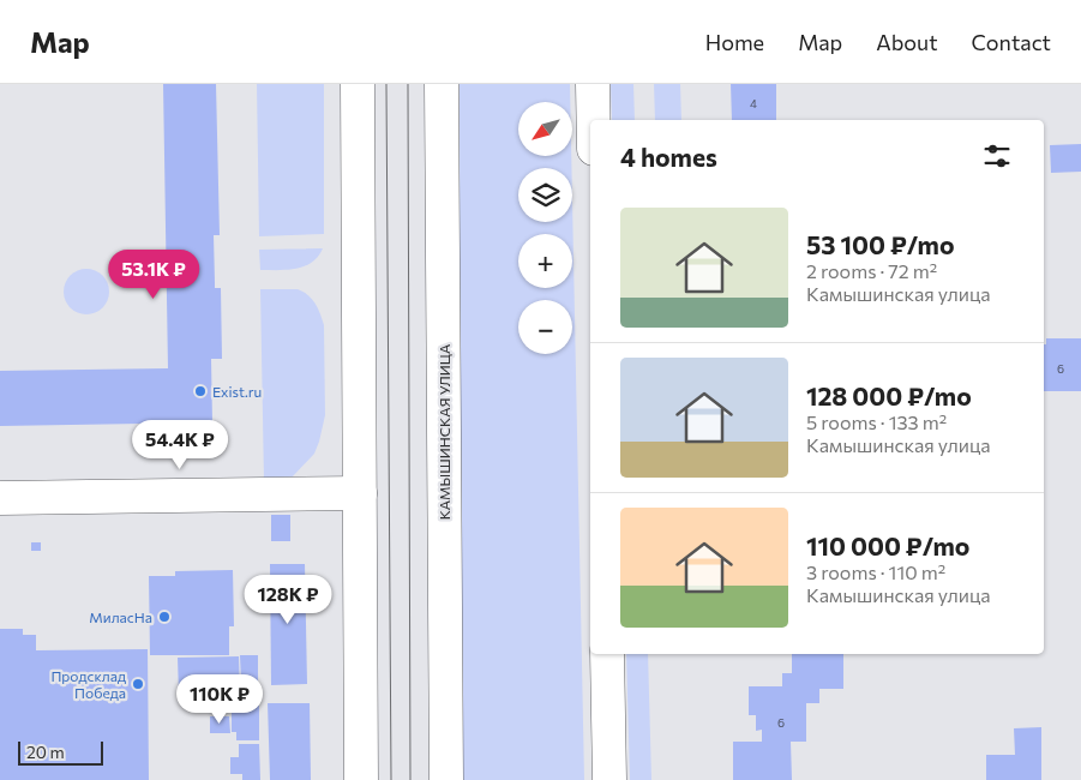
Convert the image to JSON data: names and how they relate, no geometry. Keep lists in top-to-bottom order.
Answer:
{
  "streets": {
    "main road": ["КАМЫШИНСКАЯ УЛИЦА"]
  },
  "places": ["Exist.ru", "МиласНа", "Продсклад Победа"],
  "house_numbers": ["4", "6", "6"],
  "scale_bar": "20 m",
  "north": "bottom left",
  "page": {
    "header": "Map",
    "nav": [
      "Home",
      "Map",
      "About",
      "Contact"
    ],
    "map_buttons": ["+", "−"],
    "heading": "4 homes",
    "list": [
      {
        "name": "53 100 ₽/mo",
        "note": "2 rooms · 72 m² · Камышинская улица"
      },
      {
        "name": "128 000 ₽/mo",
        "note": "5 rooms · 133 m² · Камышинская улица"
      },
      {
        "name": "110 000 ₽/mo",
        "note": "3 rooms · 110 m² · Камышинская улица"
      }
    ],
    "price": [
      "53.1K ₽",
      "54.4K ₽",
      "128K ₽",
      "110K ₽"
    ],
    "scale": "20 m"
  }
}
